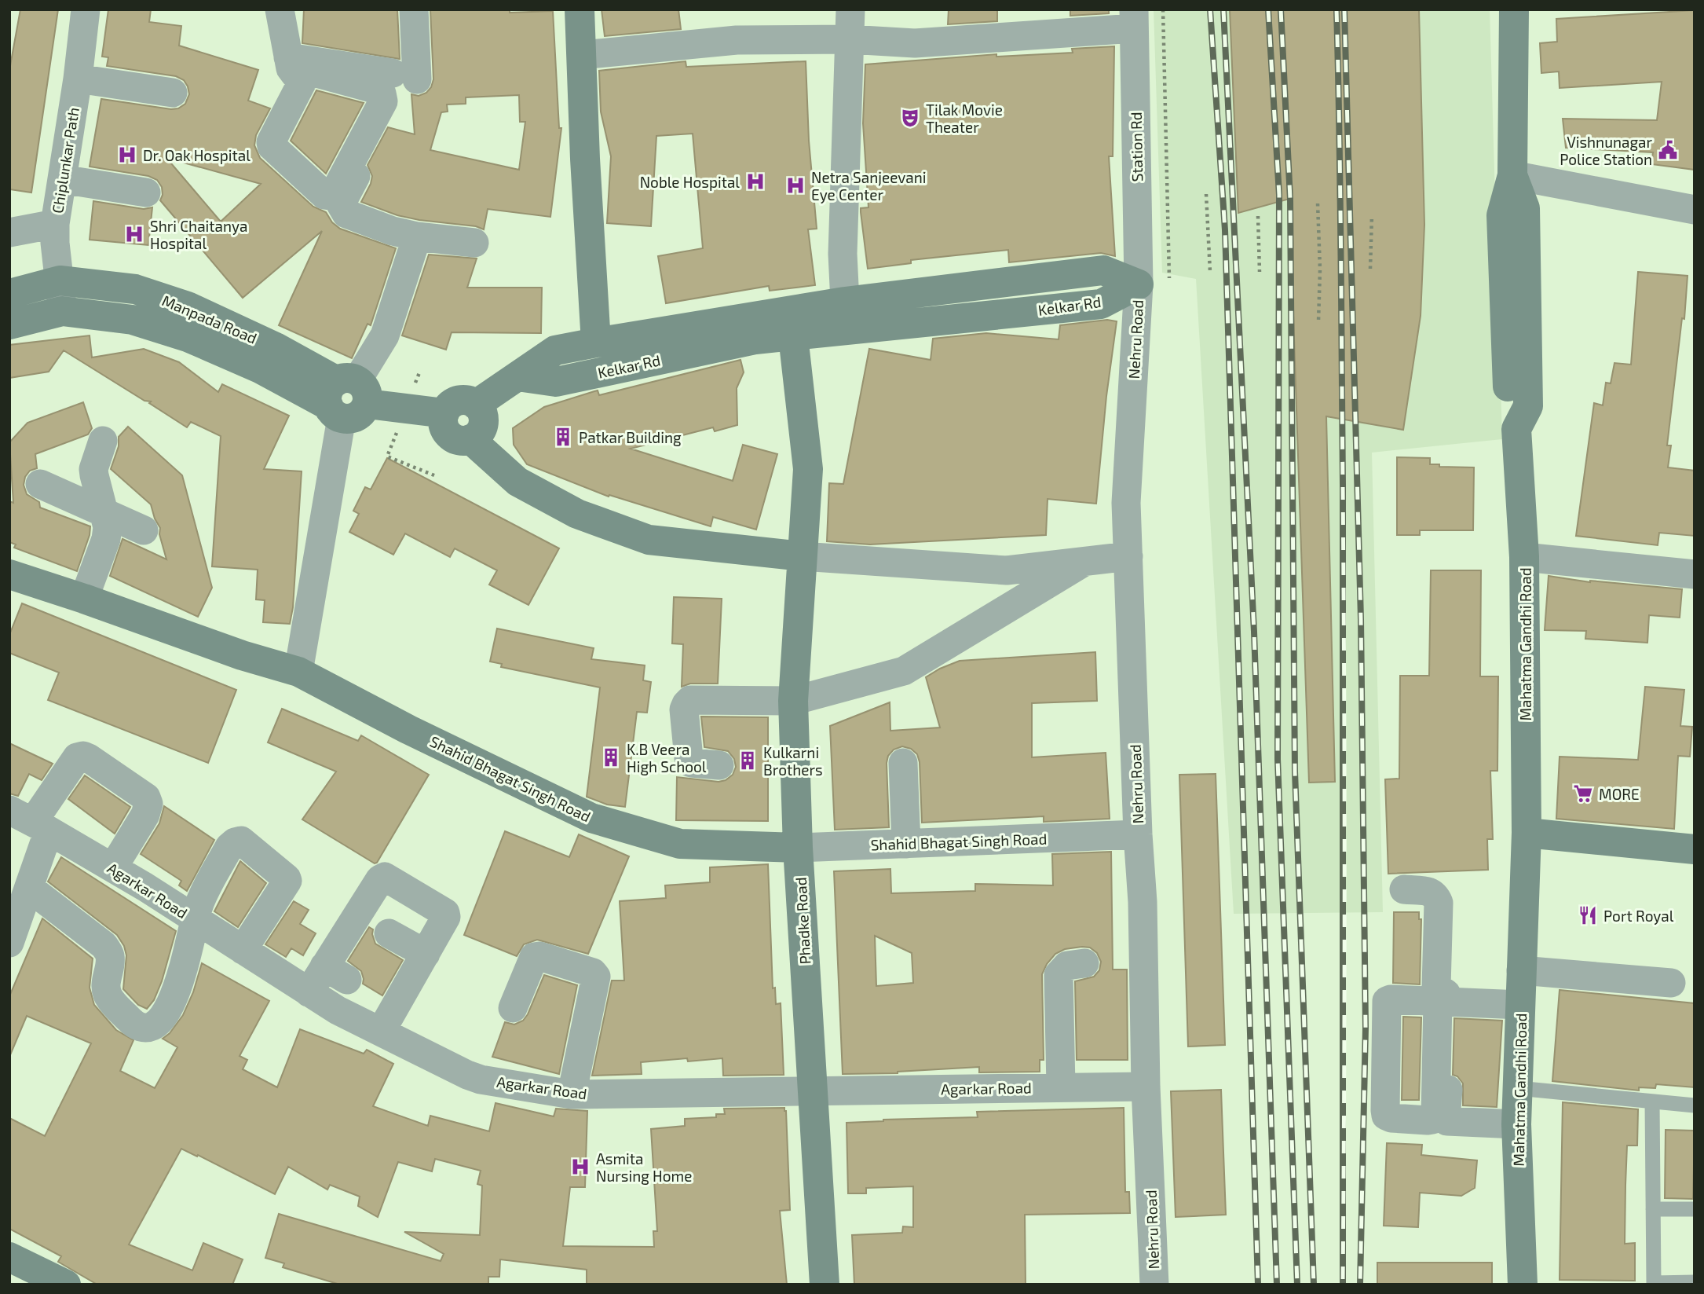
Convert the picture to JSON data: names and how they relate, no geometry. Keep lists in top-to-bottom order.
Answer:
{
  "streets": {
    "street": [
      "Station Rd",
      "Chiplunkar Path",
      "Kelkar Rd",
      "Manpada Road",
      "Nehru Road",
      "Mahatma Gandhi Road",
      "Shahid Bhagat Singh Road",
      "Agarkar Road",
      "Phadke Road"
    ]
  },
  "crossings": [
    ["Station Rd", "Kelkar Rd"],
    ["Station Rd", "Nehru Road"],
    ["Chiplunkar Path", "Manpada Road"],
    ["Kelkar Rd", "Nehru Road"],
    ["Kelkar Rd", "Phadke Road"],
    ["Nehru Road", "Shahid Bhagat Singh Road"],
    ["Nehru Road", "Agarkar Road"],
    ["Shahid Bhagat Singh Road", "Phadke Road"],
    ["Agarkar Road", "Phadke Road"]
  ],
  "places": {
    "theatre": ["Tilak Movie Theater"],
    "public building": ["Vishnunagar Police Station"],
    "hospital": [
      "Dr. Oak Hospital",
      "Noble Hospital",
      "Netra Sanjeevani Eye Center",
      "Shri Chaitanya Hospital",
      "Asmita Nursing Home"
    ],
    "building": ["Patkar Building", "K.B Veera High School", "Kulkarni Brothers"],
    "supermarket": ["MORE"],
    "restaurant": ["Port Royal"]
  }
}
